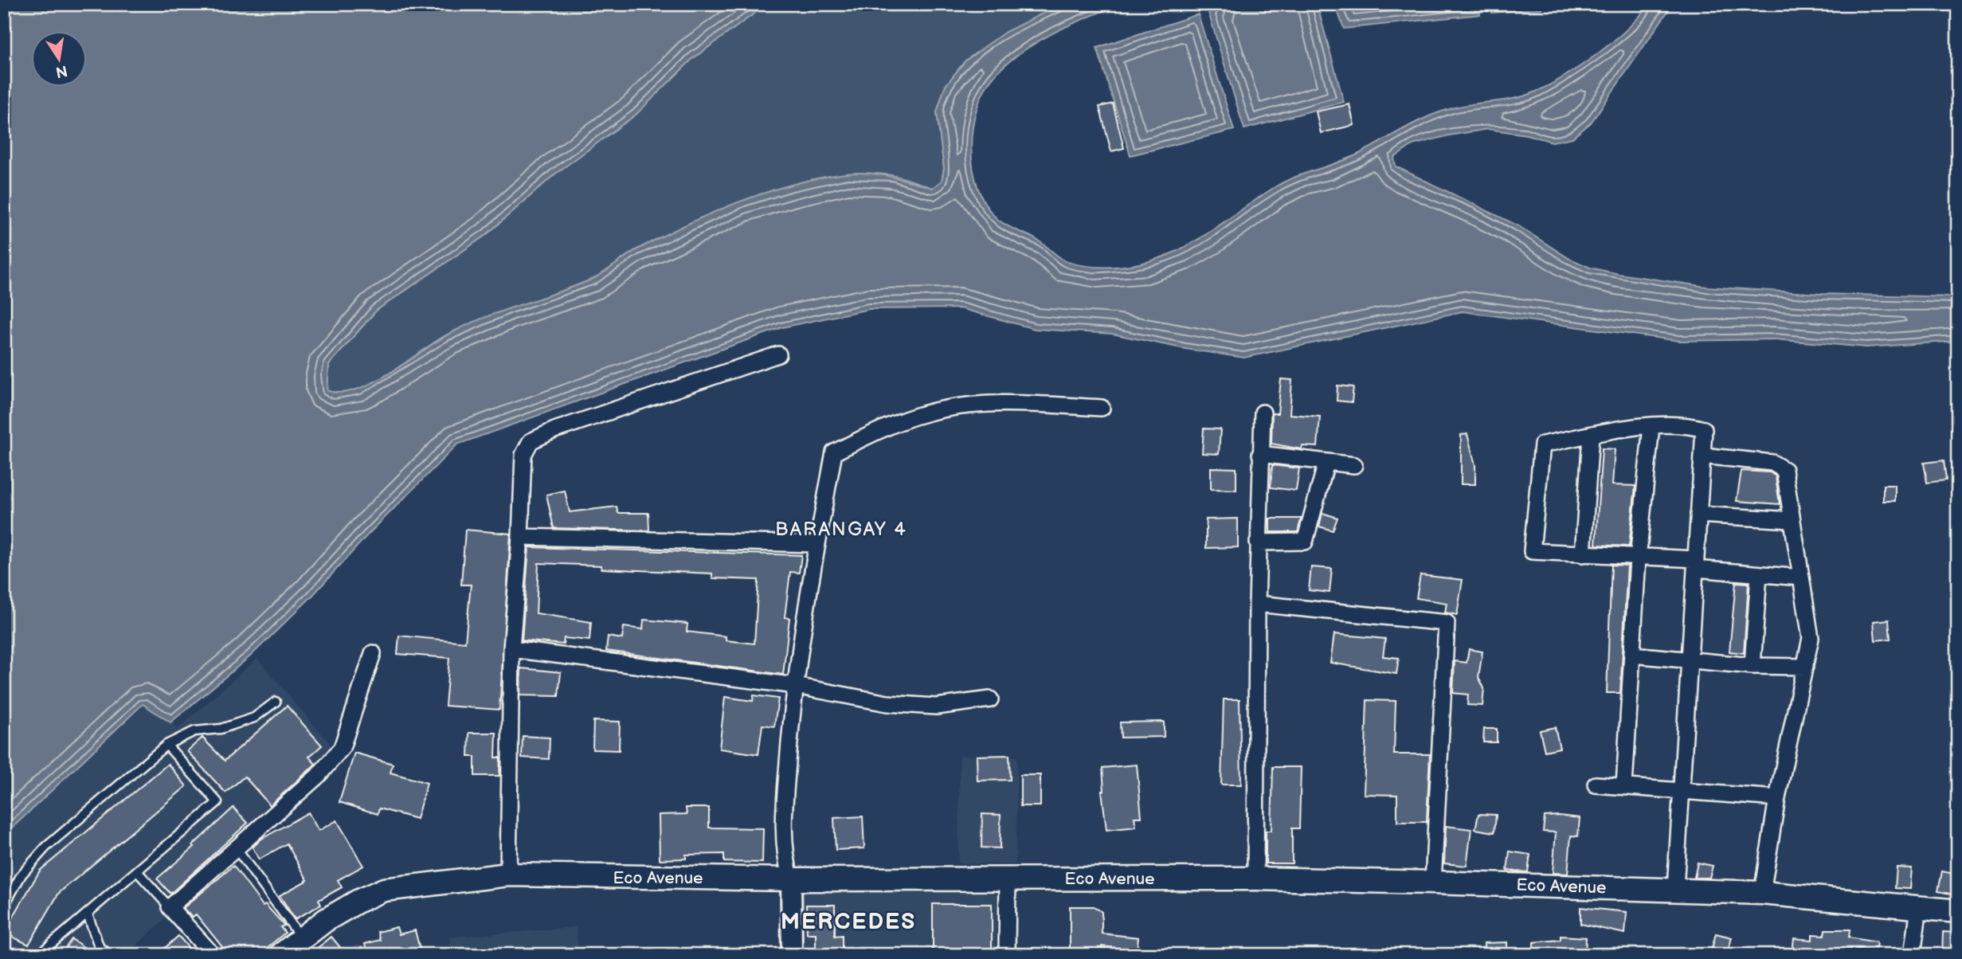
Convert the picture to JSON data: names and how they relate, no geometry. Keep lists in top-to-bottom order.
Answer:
{
  "streets": {
    "main road": ["Eco Avenue"]
  },
  "districts": ["BARANGAY 4", "MERCEDES"],
  "north": "bottom"
}
